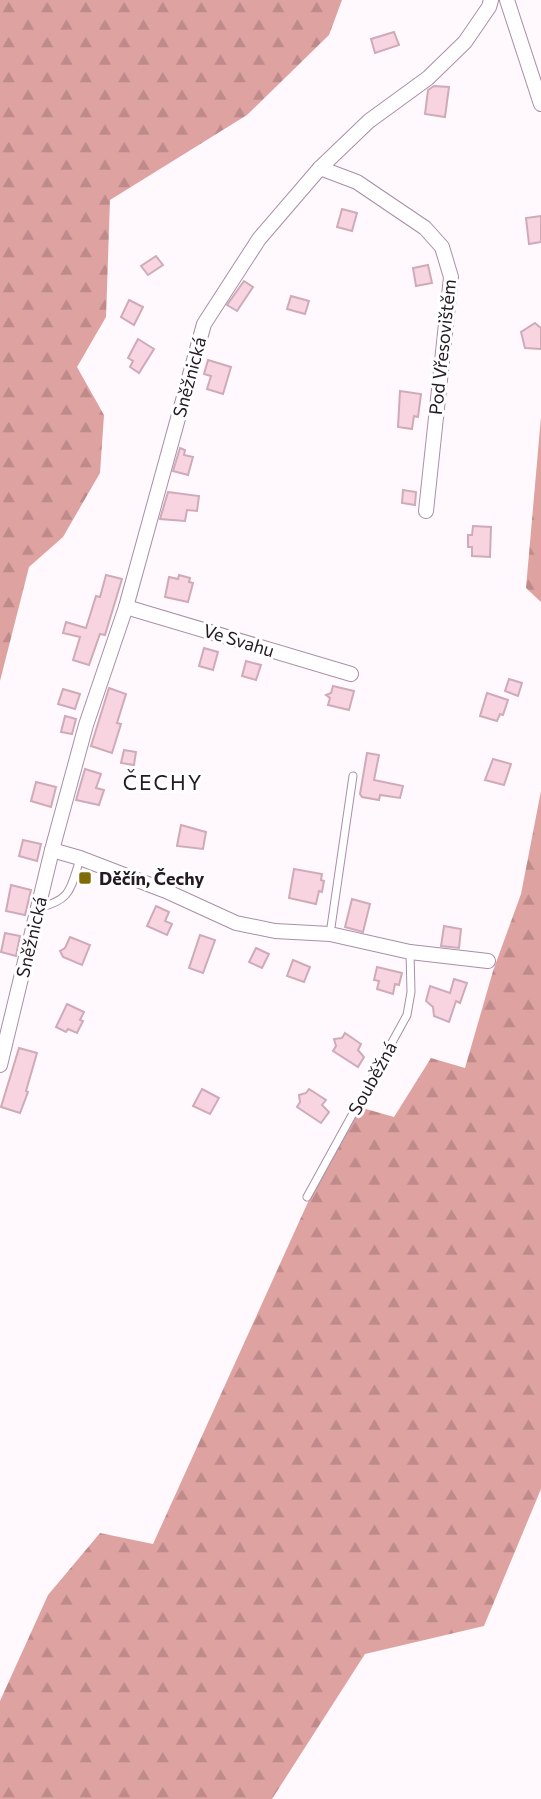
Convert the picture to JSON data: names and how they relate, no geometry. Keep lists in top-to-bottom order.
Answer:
{
  "streets": {
    "street": ["Pod Vřesovištěm", "Sněžnická", "Ve Svahu"],
    "lane": ["Souběžná"]
  },
  "crossings": [
    ["Pod Vřesovištěm", "Sněžnická"],
    ["Sněžnická", "Ve Svahu"]
  ],
  "districts": ["ČECHY"],
  "places": {
    "transit": ["Děčín, Čechy"]
  }
}
